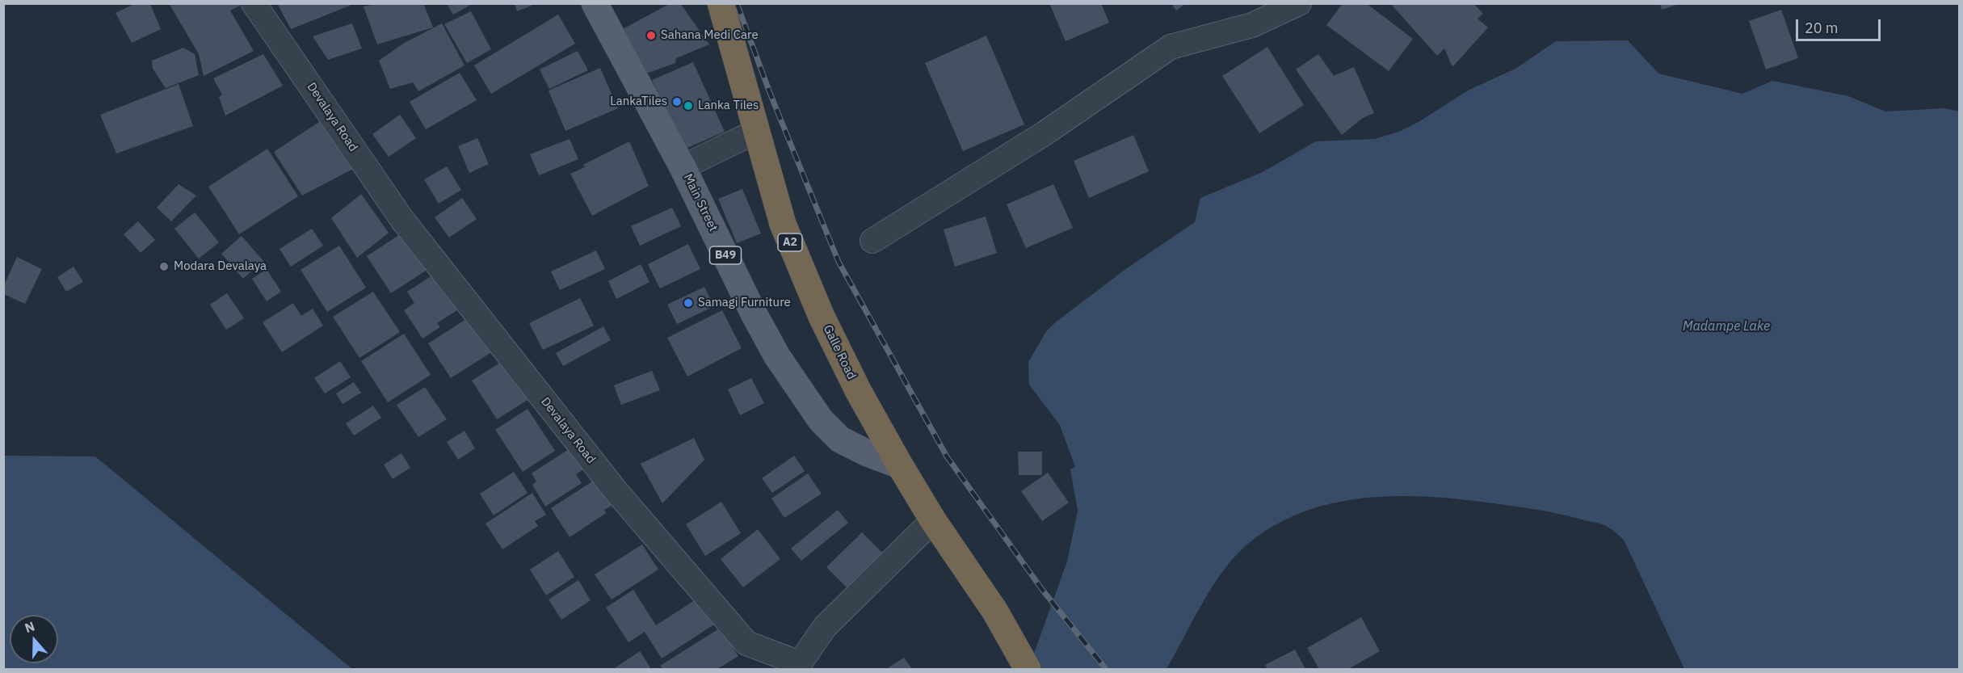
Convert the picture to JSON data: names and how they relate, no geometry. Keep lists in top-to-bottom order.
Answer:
{
  "streets": {
    "highway": ["A2", "Galle Road"],
    "main road": ["Main Street", "B49"],
    "street": ["Devalaya Road"]
  },
  "crossings": [
    ["Devalaya Road", "Galle Road"],
    ["Main Street", "Galle Road"]
  ],
  "water": ["Madampe Lake"],
  "places": [
    "Sahana Medi Care",
    "LankaTiles",
    "Lanka Tiles",
    "Modara Devalaya",
    "Samagi Furniture"
  ],
  "scale_bar": "20 m",
  "north": "top"
}
